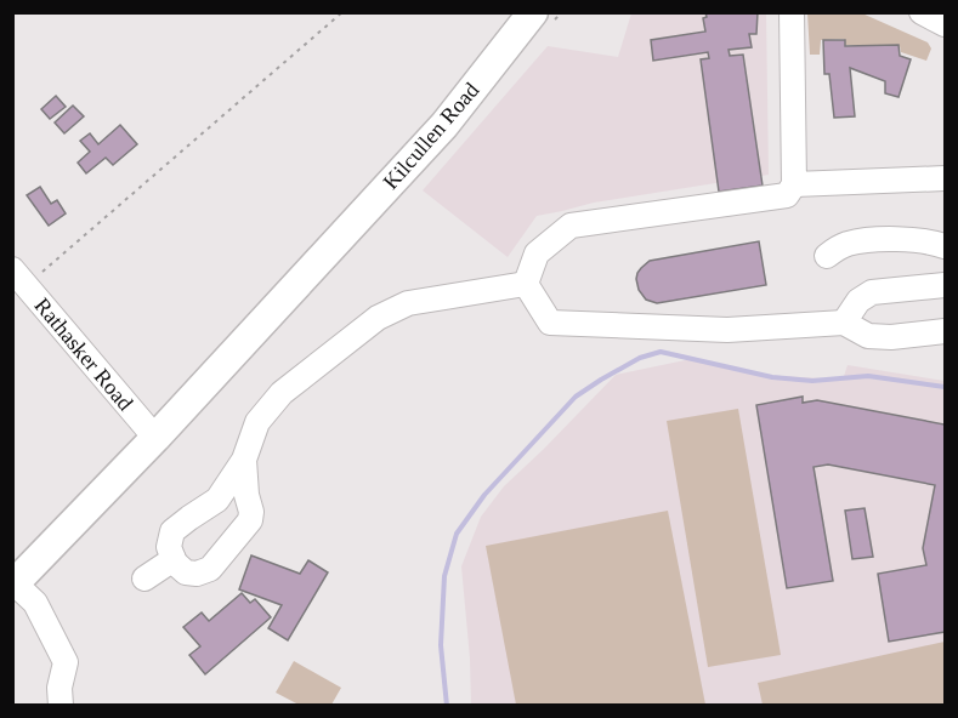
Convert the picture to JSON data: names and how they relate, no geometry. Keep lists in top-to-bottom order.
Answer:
{
  "streets": {
    "main road": ["Kilcullen Road"],
    "street": ["Rathasker Road"]
  },
  "crossings": [
    ["Kilcullen Road", "Rathasker Road"]
  ]
}
